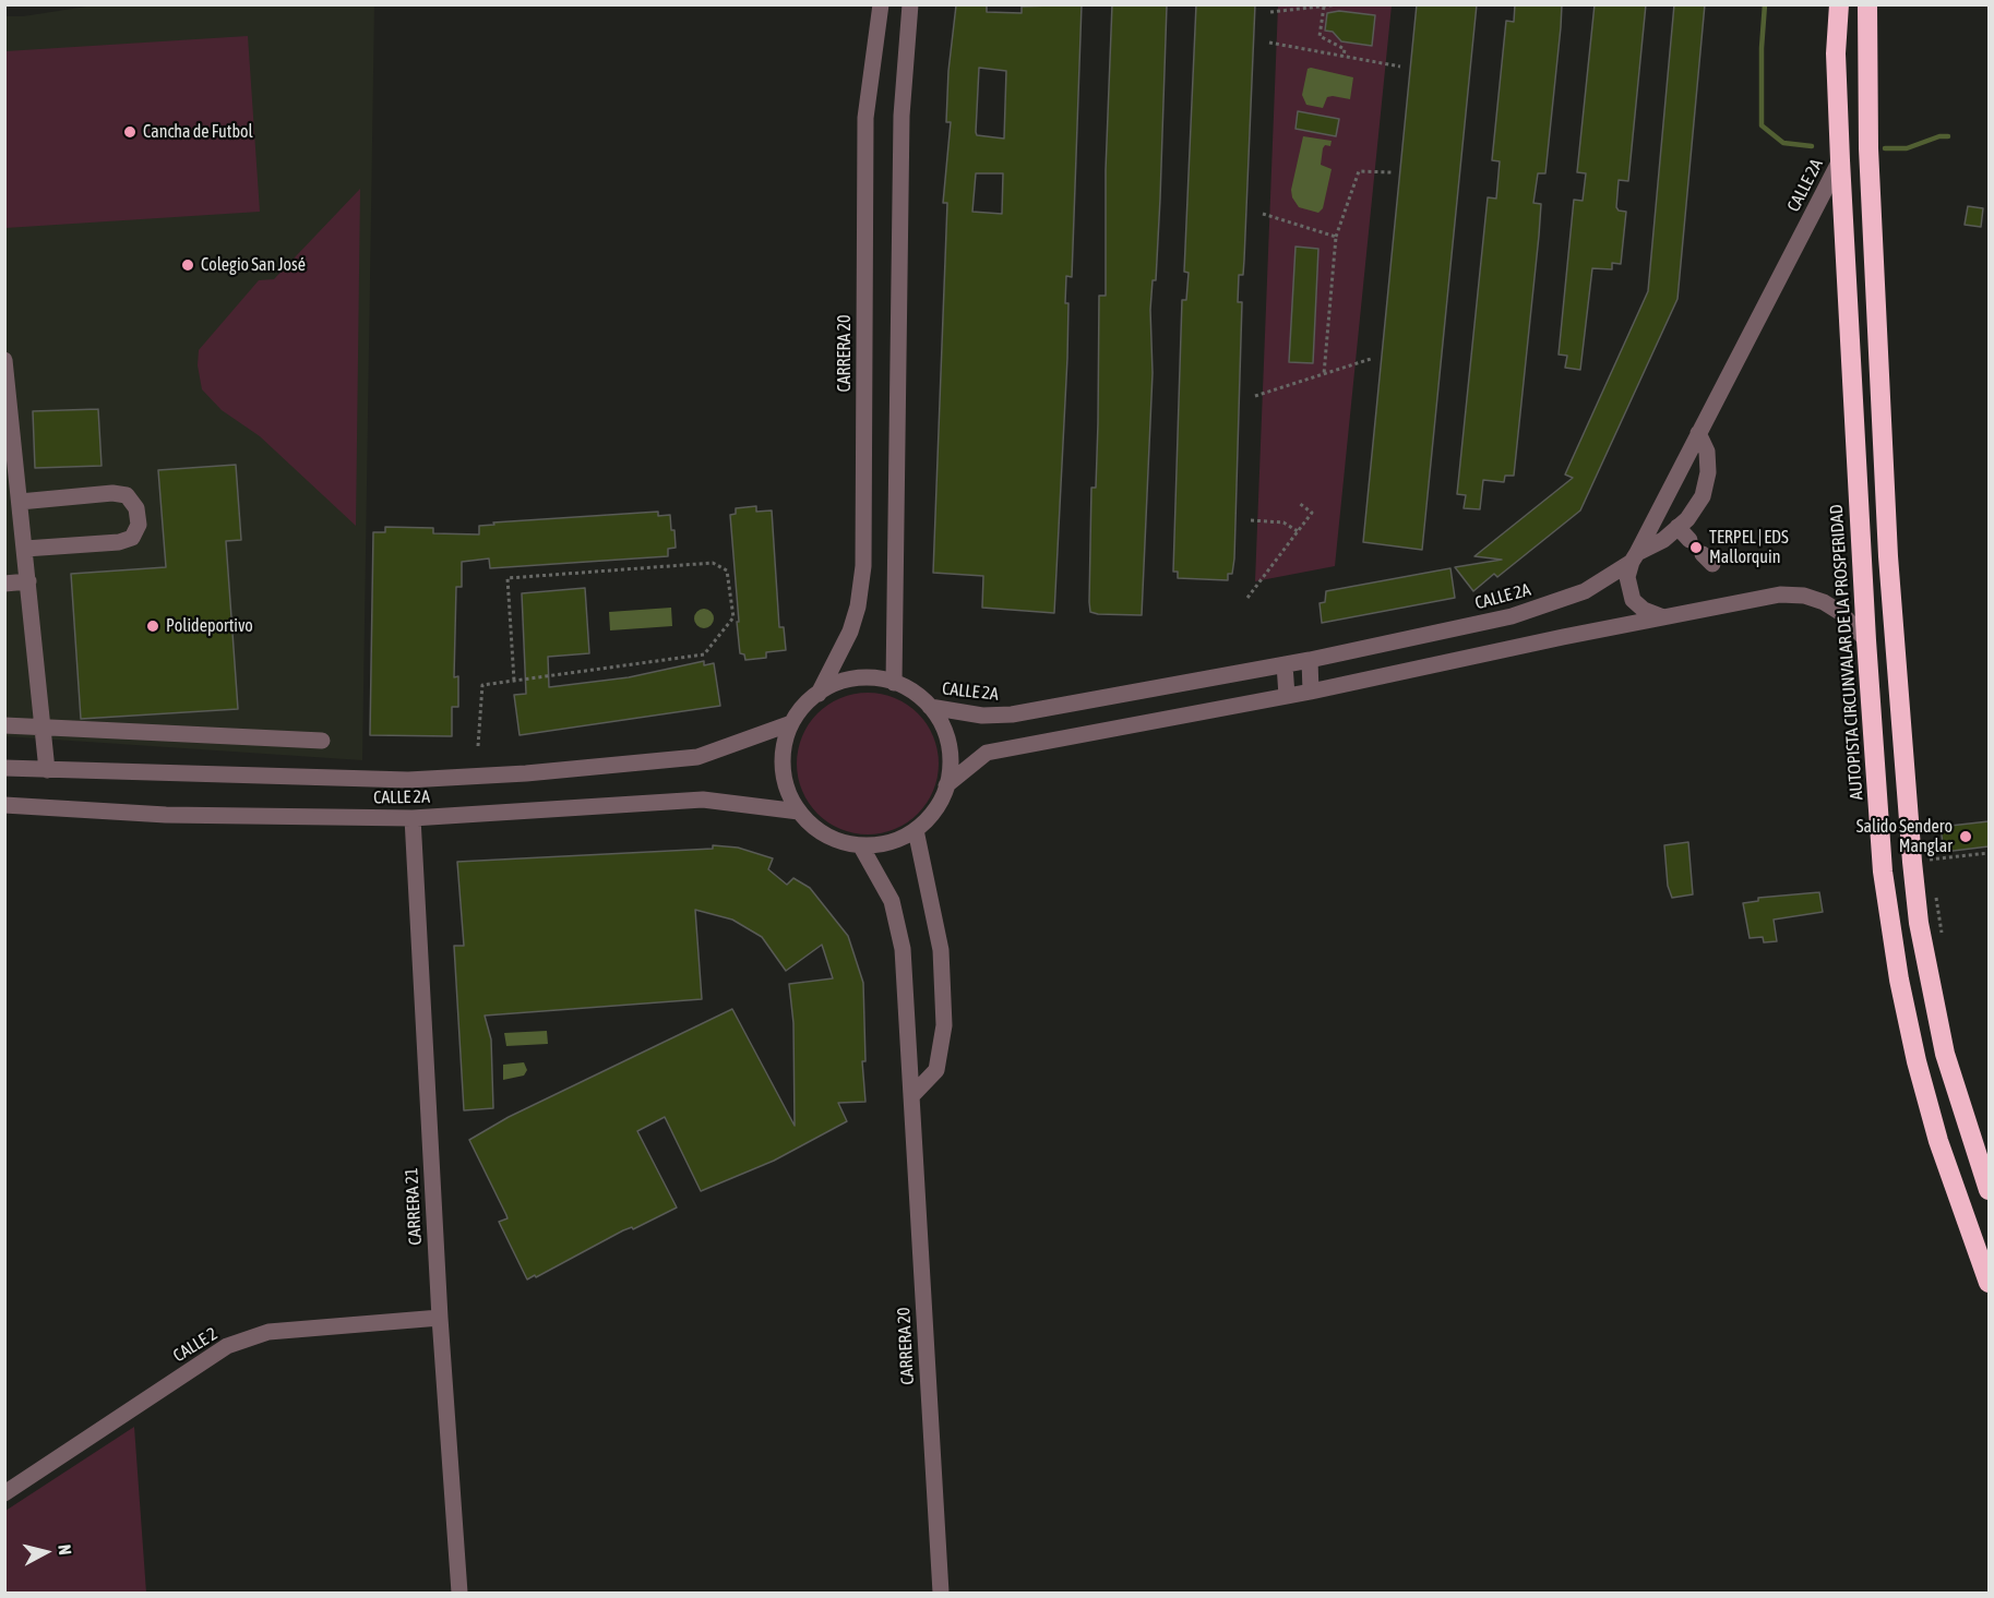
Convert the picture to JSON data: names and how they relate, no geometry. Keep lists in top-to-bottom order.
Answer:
{
  "streets": {
    "highway": ["AUTOPISTA CIRCUNVALAR DE LA PROSPERIDAD"],
    "street": [
      "CALLE 2A",
      "CARRERA 20",
      "CARRERA 21",
      "CALLE 2"
    ]
  },
  "crossings": [
    ["CALLE 2A", "CARRERA 20"],
    ["CALLE 2A", "AUTOPISTA CIRCUNVALAR DE LA PROSPERIDAD"],
    ["CALLE 2A", "CARRERA 21"],
    ["CARRERA 21", "CALLE 2"]
  ],
  "places": [
    "Cancha de Futbol",
    "Colegio San José",
    "TERPEL | EDS Mallorquin",
    "Polideportivo",
    "Salido Sendero Manglar"
  ],
  "north": "right"
}
